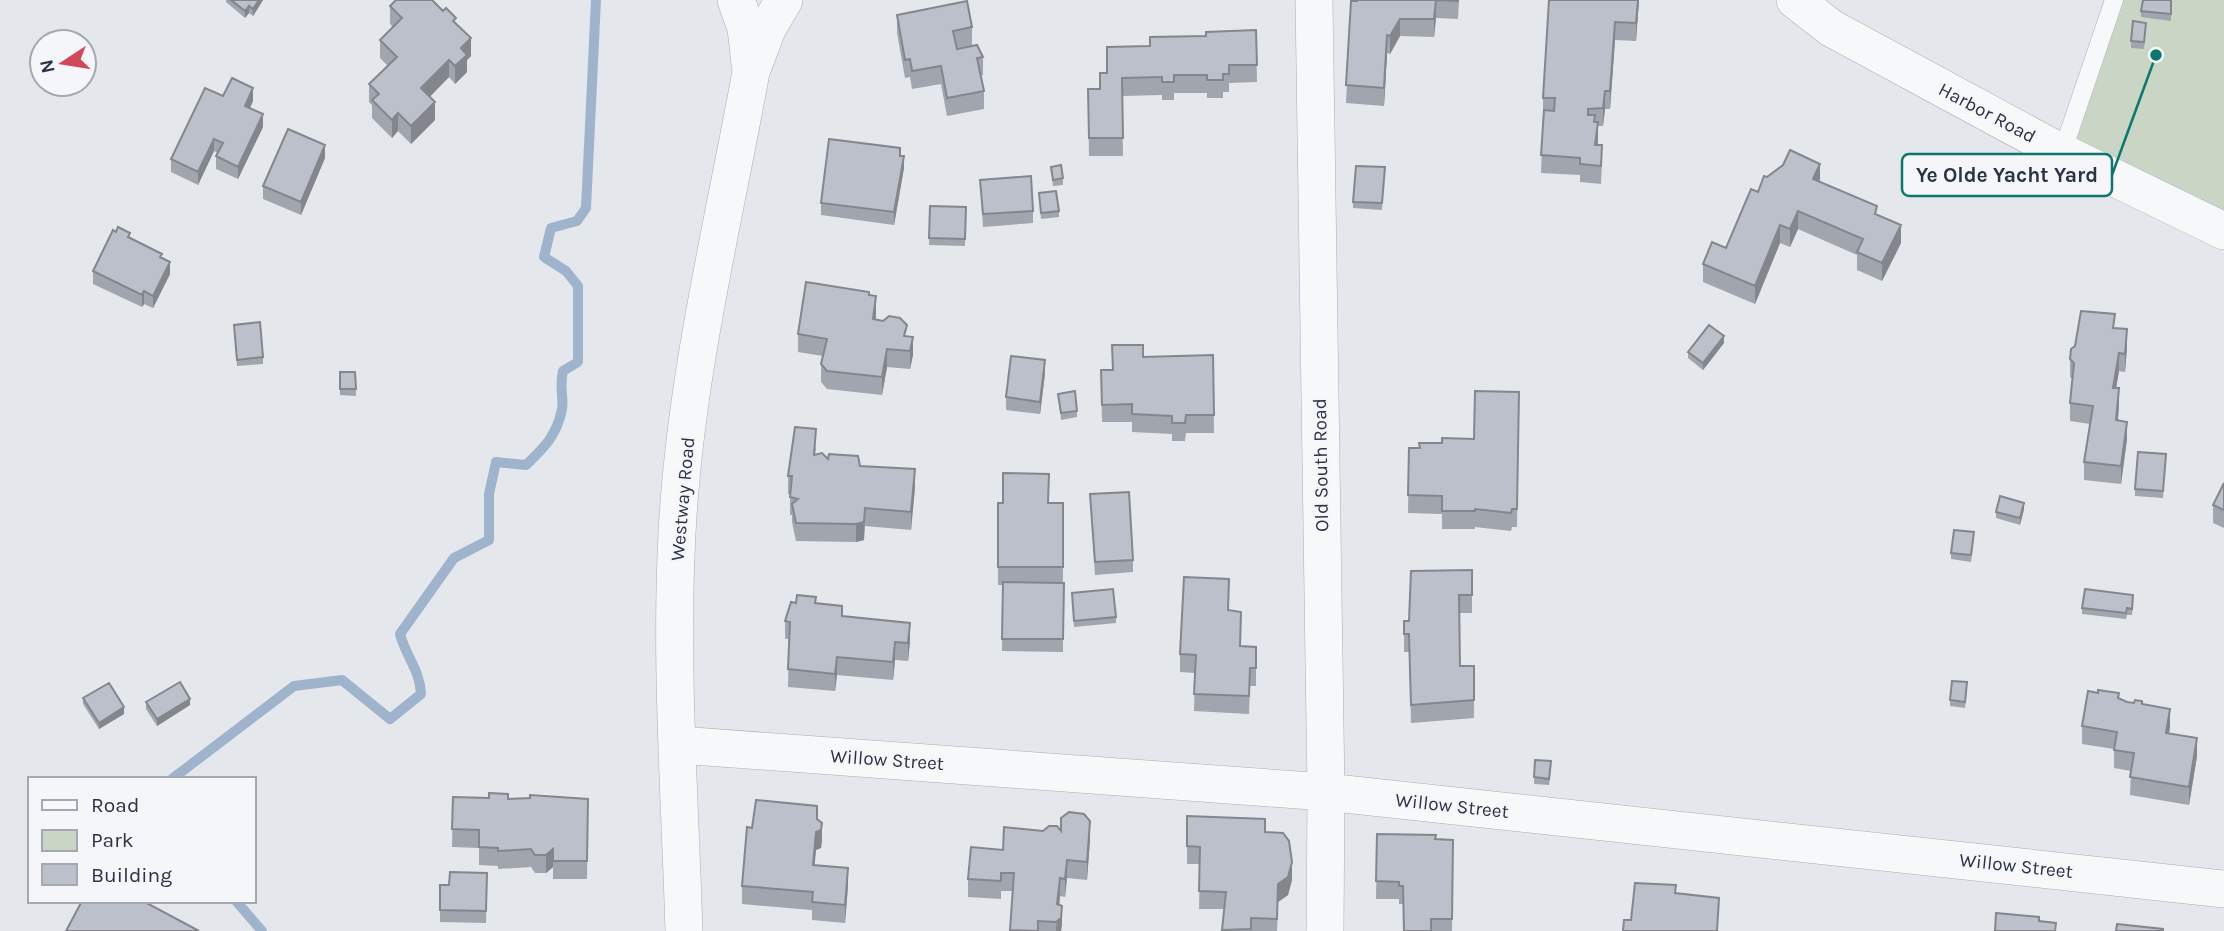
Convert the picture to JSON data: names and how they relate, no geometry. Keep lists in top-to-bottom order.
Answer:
{
  "streets": {
    "street": [
      "Harbor Road",
      "Old South Road",
      "Westway Road",
      "Willow Street"
    ]
  },
  "crossings": [
    ["Old South Road", "Willow Street"],
    ["Westway Road", "Willow Street"]
  ],
  "places": ["Ye Olde Yacht Yard"],
  "legend": ["Road", "Park", "Building"],
  "north": "left"
}
